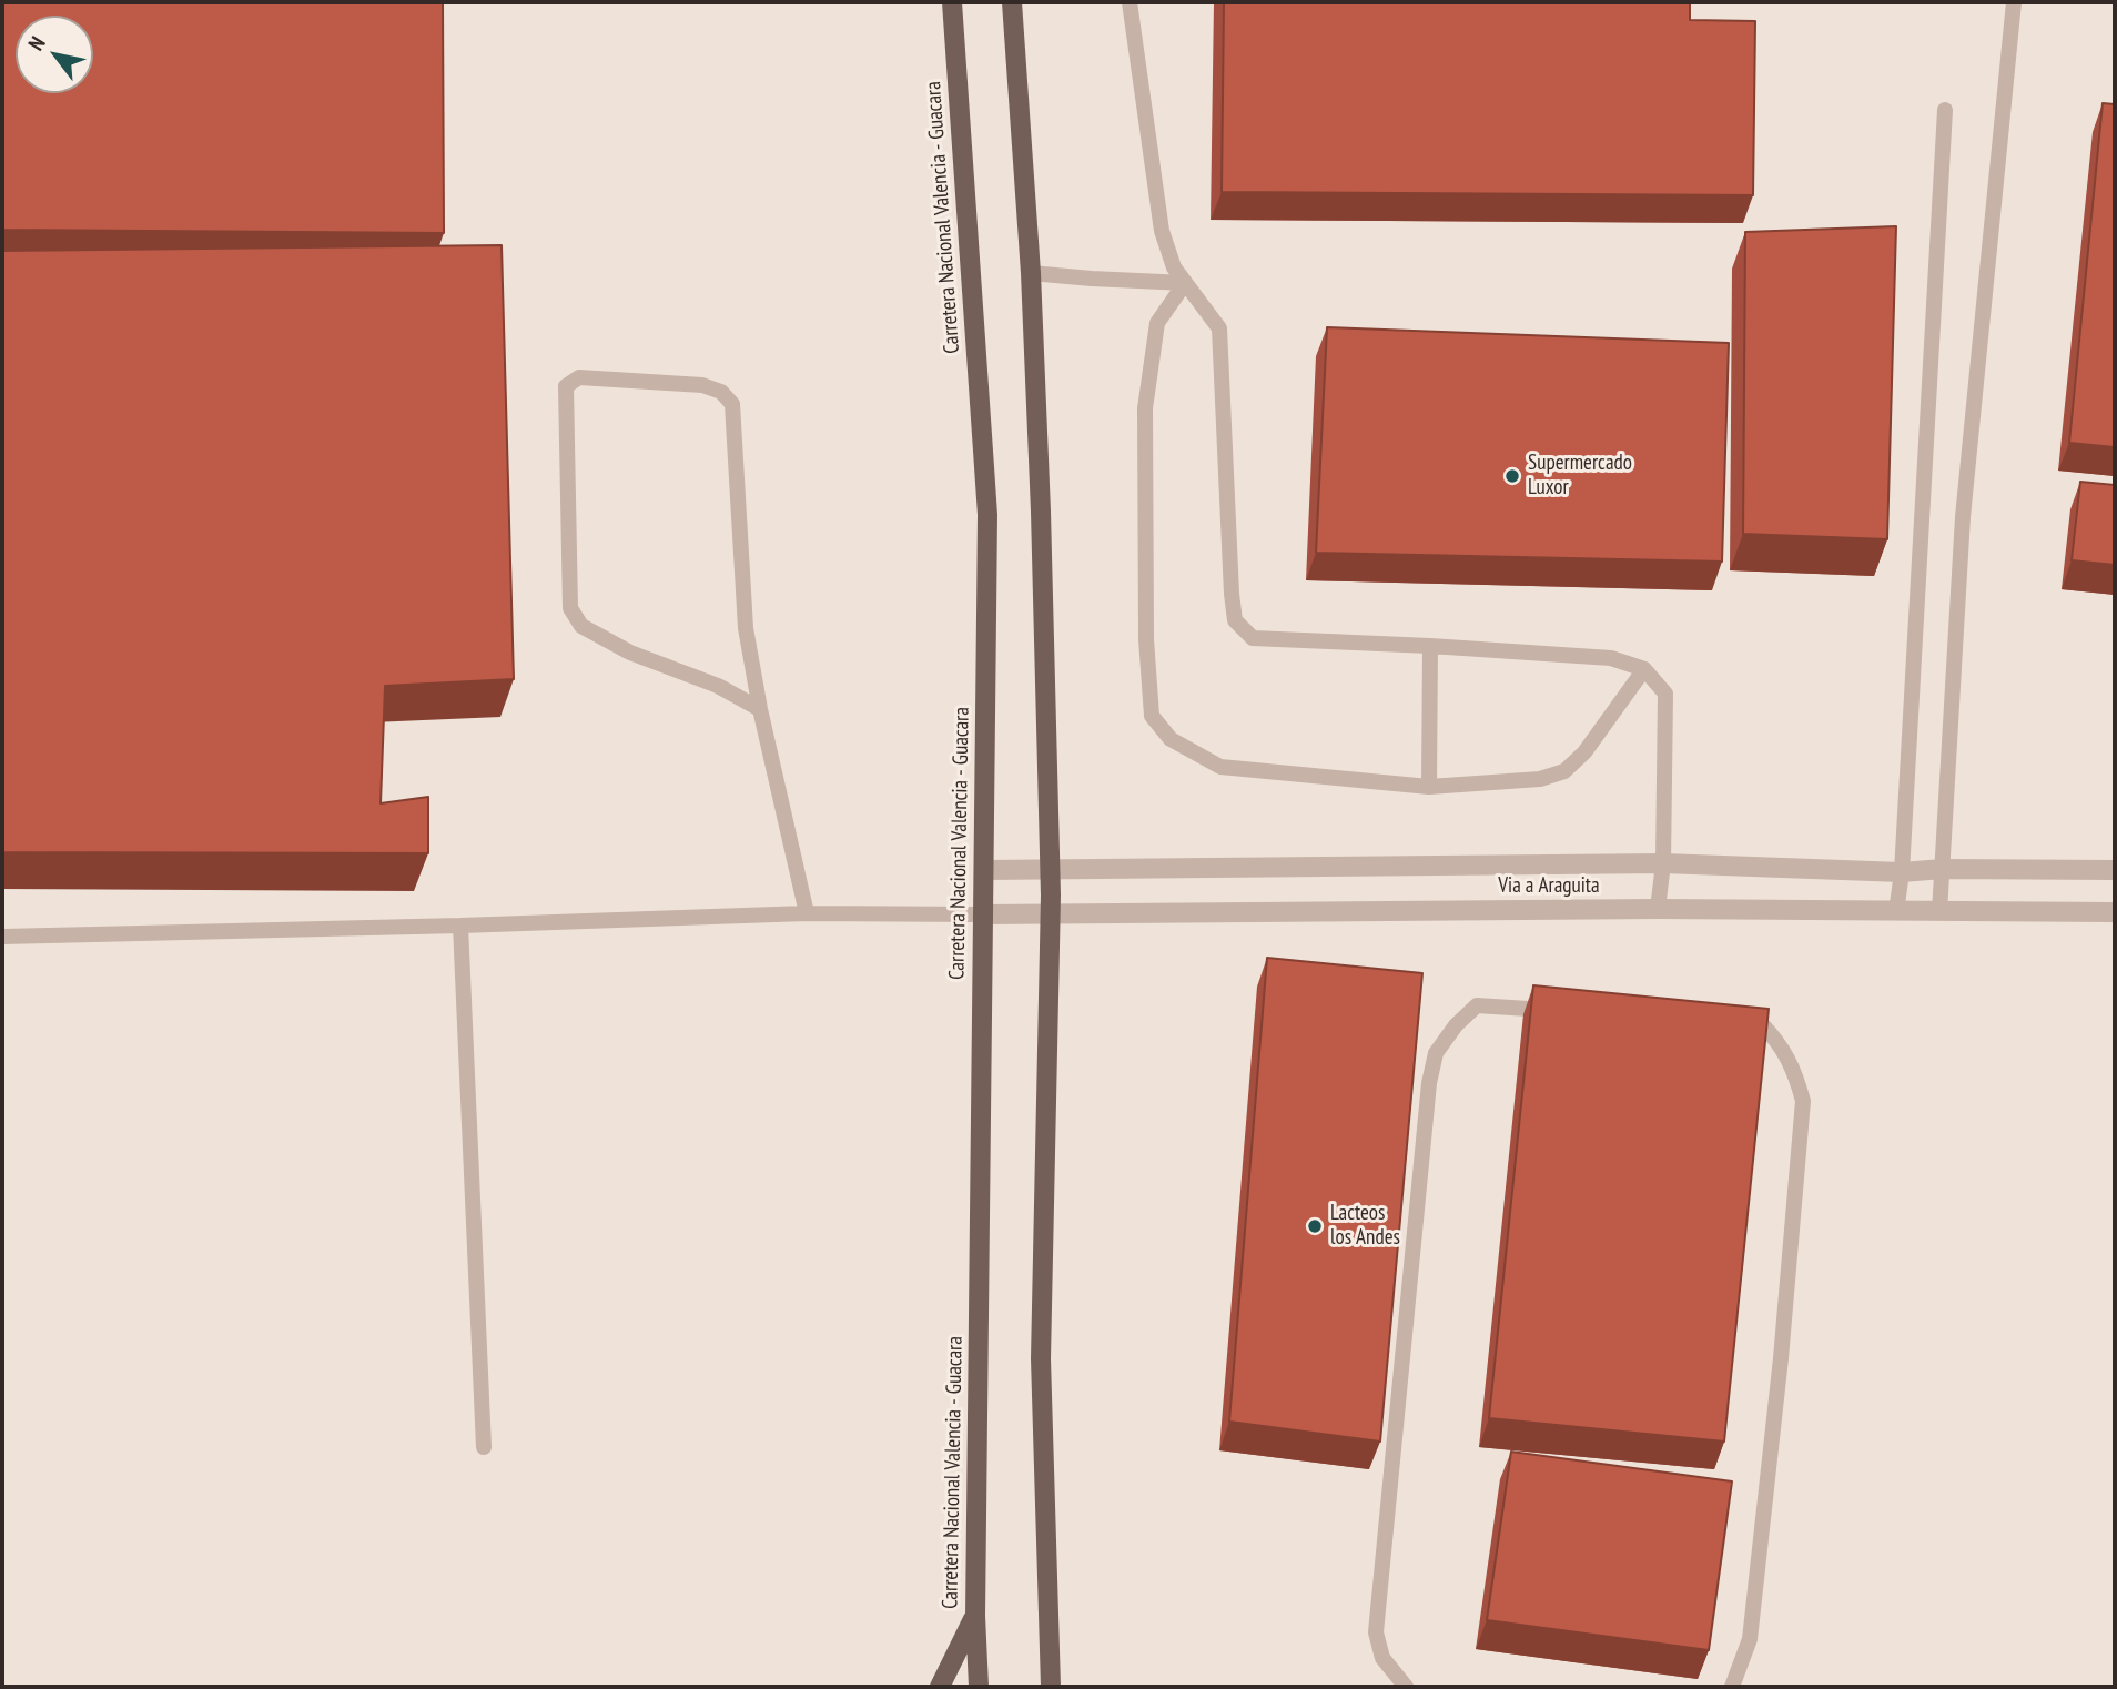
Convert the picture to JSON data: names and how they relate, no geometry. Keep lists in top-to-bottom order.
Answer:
{
  "streets": {
    "main road": ["Carretera Nacional Valencia - Guacara"],
    "street": ["Via a Araguita"]
  },
  "crossings": [
    ["Carretera Nacional Valencia - Guacara", "Via a Araguita"]
  ],
  "places": ["Supermercado Luxor", "Lacteos los Andes"],
  "north": "top left"
}
